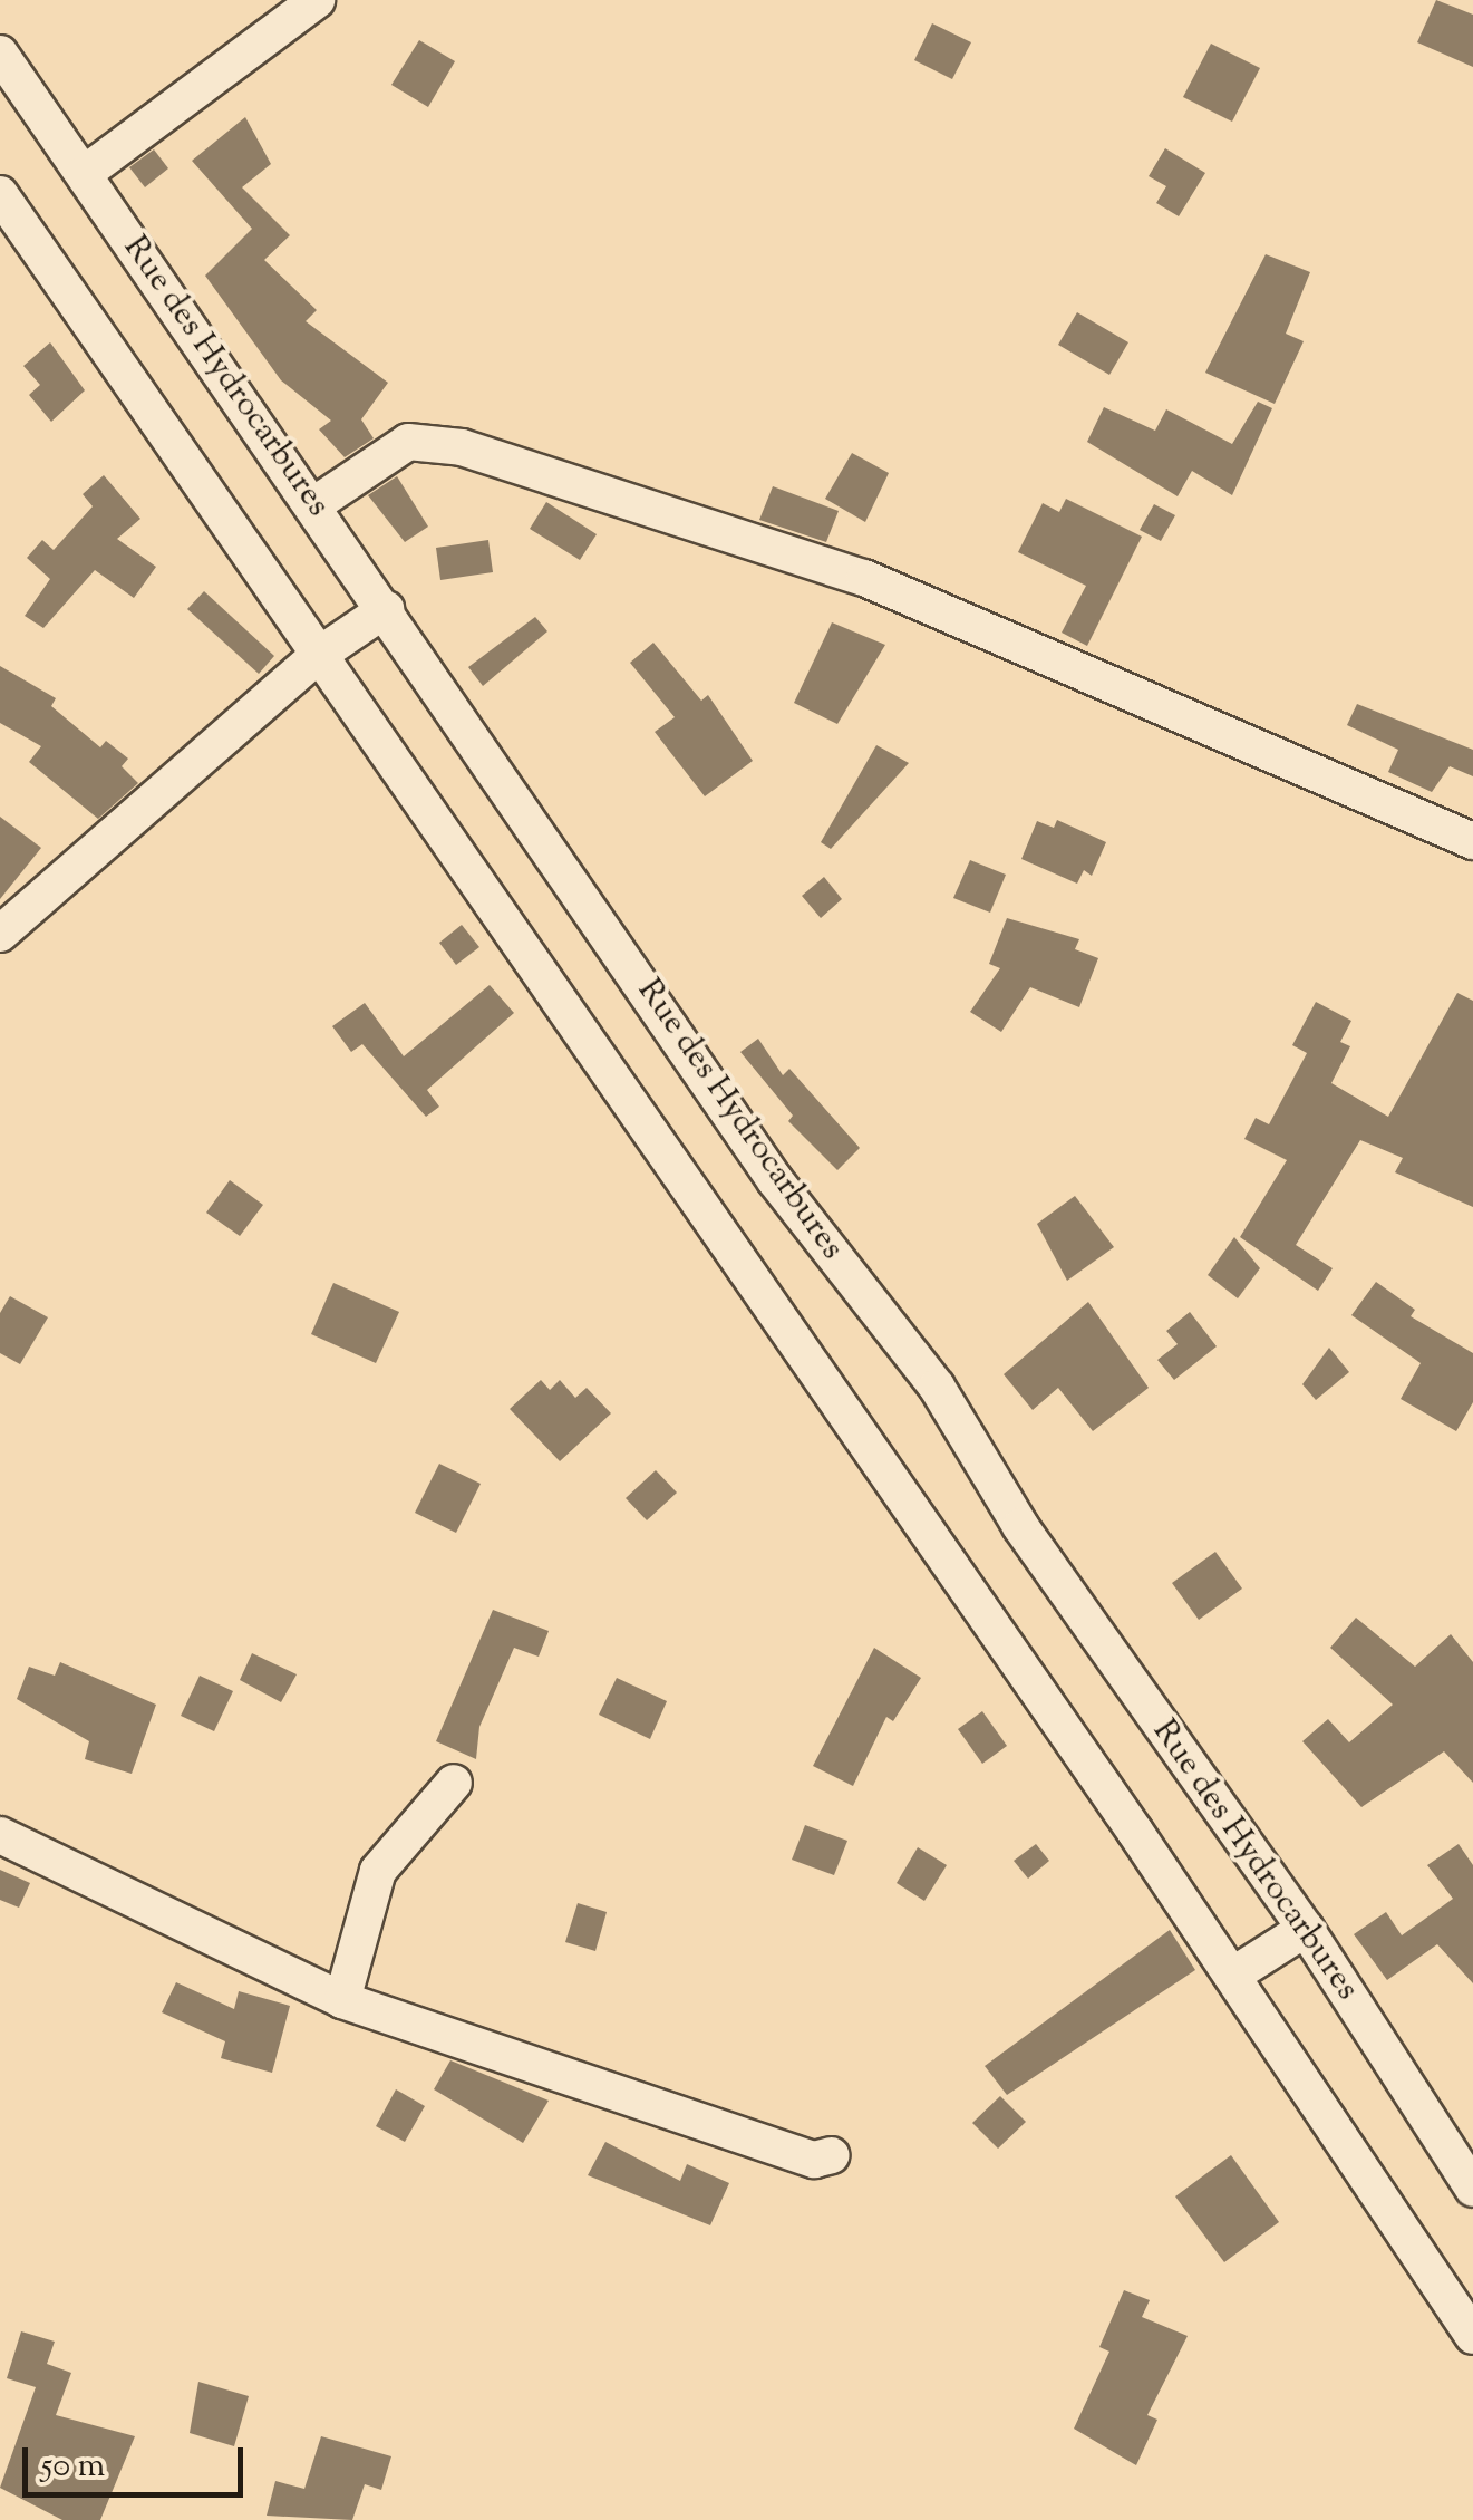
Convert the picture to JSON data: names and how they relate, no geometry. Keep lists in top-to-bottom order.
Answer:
{
  "streets": {
    "street": ["Rue des Hydrocarbures"]
  },
  "scale_bar": "50 m"
}
